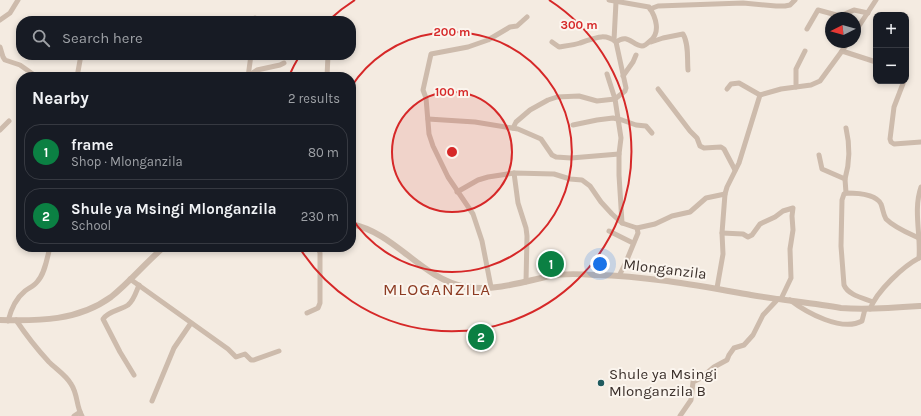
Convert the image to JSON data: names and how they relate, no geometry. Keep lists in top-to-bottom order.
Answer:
{
  "streets": {
    "street": ["Mlonganzila"]
  },
  "districts": ["MLOGANZILA"],
  "places": ["Shule ya Msingi Mlonganzila B"],
  "north": "left",
  "page": {
    "map_buttons": ["+", "−"],
    "search": "Search here",
    "heading": ["Nearby", "2 results"],
    "list": [
      {
        "mark": "1",
        "name": "frame",
        "note": "Shop · Mlonganzila",
        "value": "80 m"
      },
      {
        "mark": "2",
        "name": "Shule ya Msingi Mlonganzila",
        "note": "School",
        "value": "230 m"
      }
    ],
    "pins": ["1", "2"]
  },
  "rings": ["300 m", "200 m", "100 m"]
}
